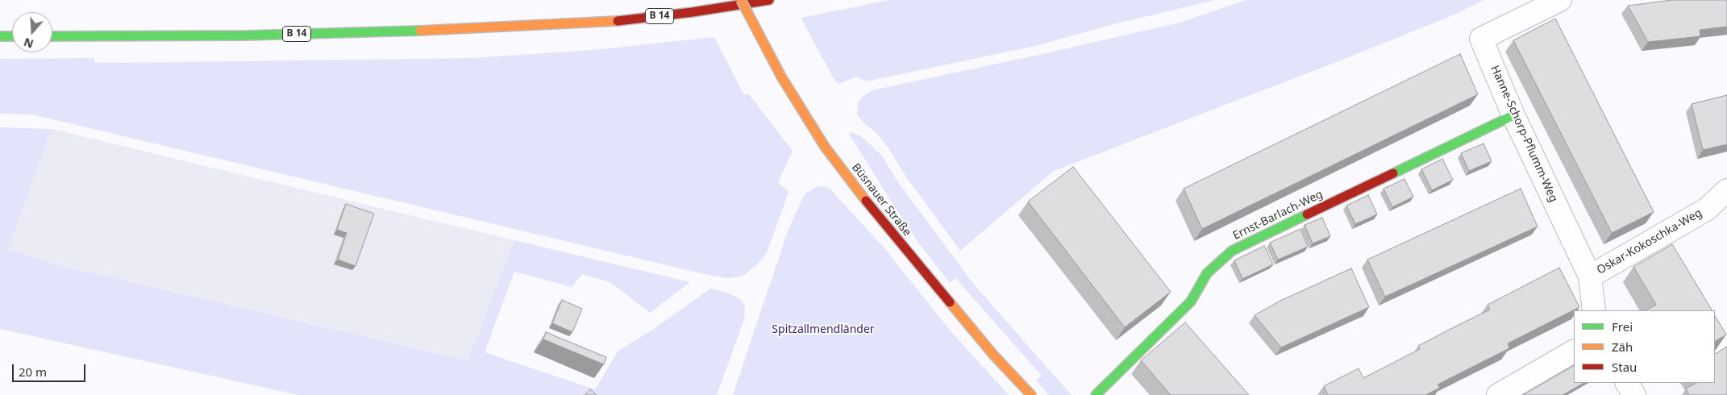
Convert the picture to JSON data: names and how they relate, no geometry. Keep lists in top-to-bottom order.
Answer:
{
  "streets": {
    "main road": ["B 14", "Büsnauer Straße", "Ernst-Barlach-Weg"],
    "street": ["Hanne-Schorp-Pflumm-Weg", "Oskar-Kokoschka-Weg"]
  },
  "crossings": [
    ["Hanne-Schorp-Pflumm-Weg", "Ernst-Barlach-Weg"],
    ["Hanne-Schorp-Pflumm-Weg", "Oskar-Kokoschka-Weg"]
  ],
  "parks": ["Spitzallmendländer"],
  "legend": ["Frei", "Zäh", "Stau"],
  "scale_bar": "20 m",
  "north": "bottom"
}
